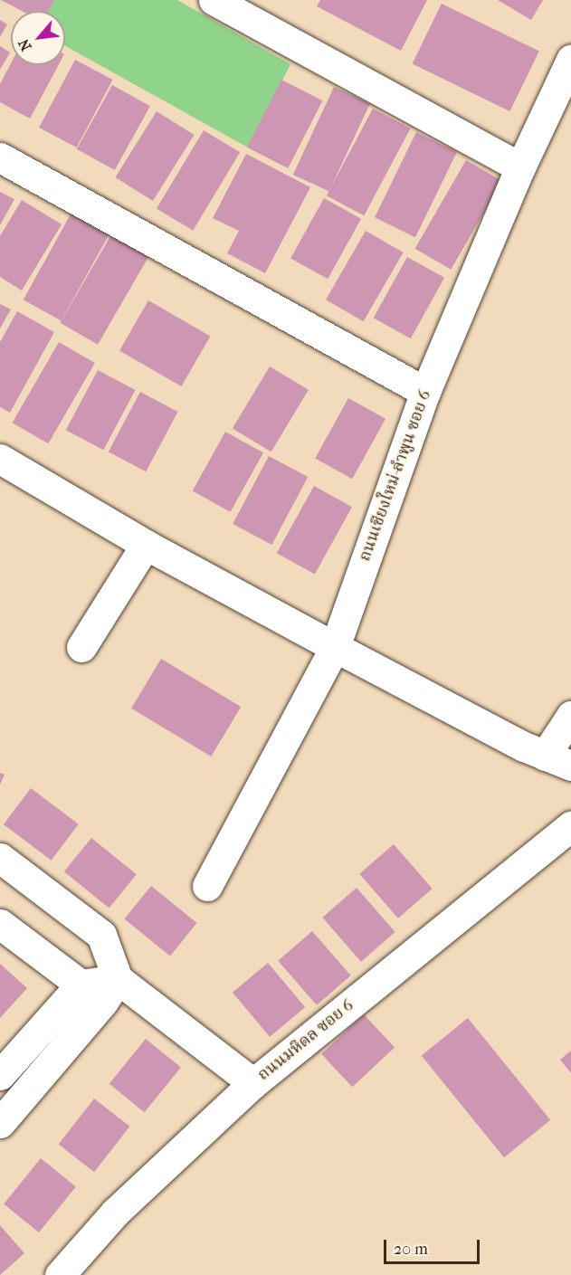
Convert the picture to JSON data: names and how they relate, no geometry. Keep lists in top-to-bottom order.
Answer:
{
  "streets": {
    "street": ["ถนนเชียงใหม่-ลำพูน ซอย 6", "ถนนมหิดล ซอย 6"]
  },
  "scale_bar": "20 m",
  "north": "bottom left"
}
